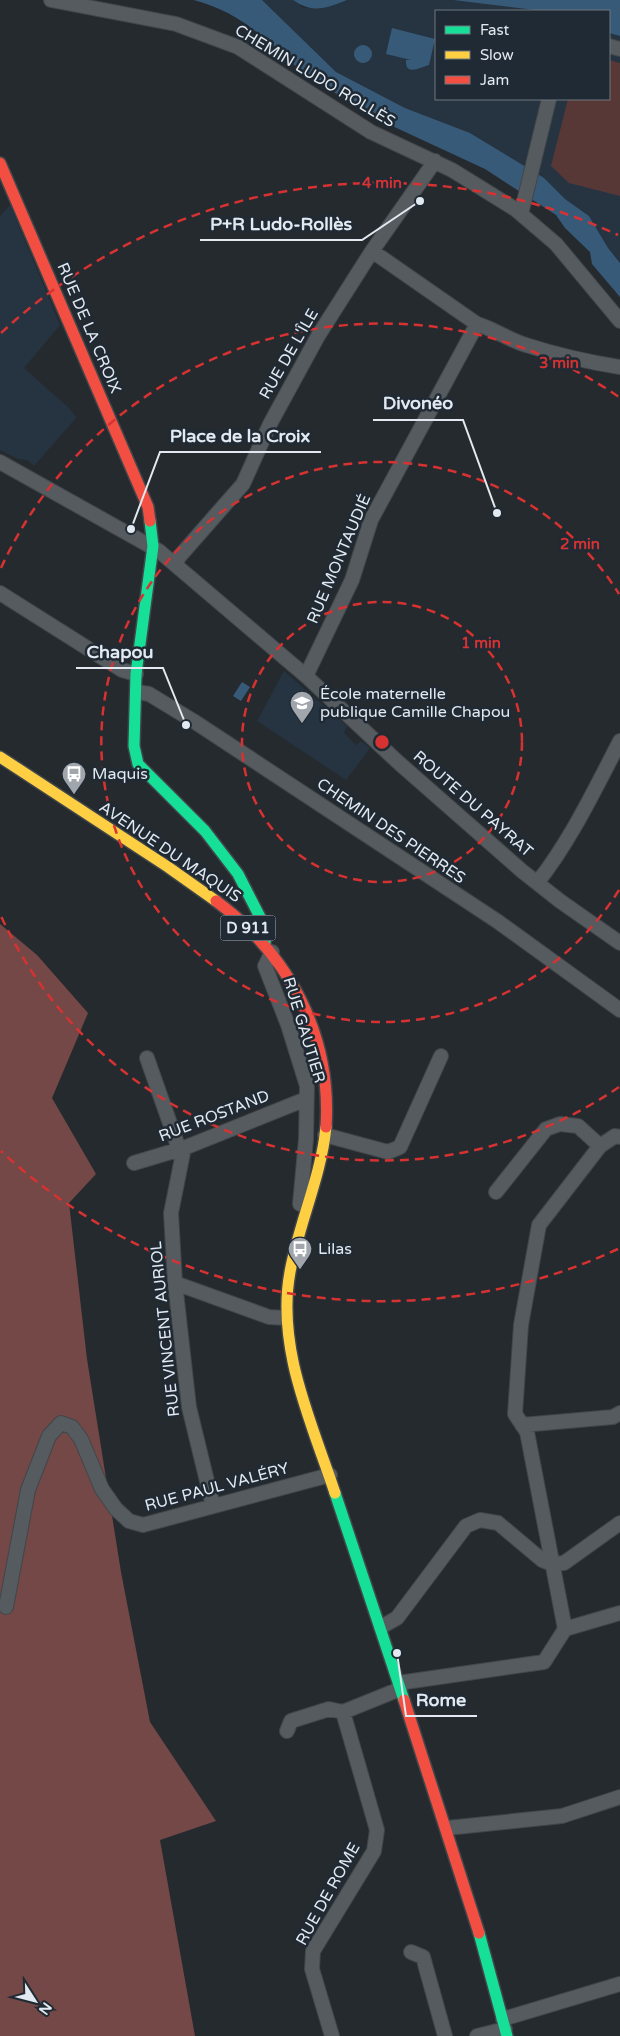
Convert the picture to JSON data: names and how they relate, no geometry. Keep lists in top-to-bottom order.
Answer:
{
  "streets": {
    "main road": ["RUE DE LA CROIX", "AVENUE DU MAQUIS", "D 911"],
    "street": [
      "CHEMIN LUDO ROLLÈS",
      "RUE DE L'ÎLE",
      "RUE MONTAUDIÉ",
      "ROUTE DU PAYRAT",
      "CHEMIN DES PIERRES",
      "RUE GAUTIER",
      "RUE ROSTAND",
      "RUE VINCENT AURIOL",
      "RUE PAUL VALÉRY",
      "RUE DE ROME"
    ]
  },
  "crossings": [
    ["CHEMIN LUDO ROLLÈS", "RUE DE L'ÎLE"],
    ["RUE DE LA CROIX", "ROUTE DU PAYRAT"],
    ["RUE DE LA CROIX", "CHEMIN DES PIERRES"],
    ["RUE DE LA CROIX", "AVENUE DU MAQUIS"],
    ["RUE DE LA CROIX", "RUE GAUTIER"],
    ["RUE DE L'ÎLE", "ROUTE DU PAYRAT"],
    ["RUE MONTAUDIÉ", "ROUTE DU PAYRAT"],
    ["AVENUE DU MAQUIS", "D 911"],
    ["AVENUE DU MAQUIS", "RUE GAUTIER"],
    ["D 911", "RUE PAUL VALÉRY"],
    ["RUE GAUTIER", "RUE ROSTAND"],
    ["RUE ROSTAND", "RUE VINCENT AURIOL"],
    ["RUE VINCENT AURIOL", "RUE PAUL VALÉRY"]
  ],
  "places": {
    "other": [
      "P+R Ludo-Rollès",
      "Divonéo",
      "Place de la Croix",
      "Chapou",
      "Rome"
    ],
    "school or university": ["École maternelle publique Camille Chapou"],
    "bus stop": ["Maquis", "Lilas"]
  },
  "legend": ["Fast", "Slow", "Jam"],
  "north": "bottom right",
  "rings": [
    "4 min",
    "3 min",
    "2 min",
    "1 min"
  ]
}
